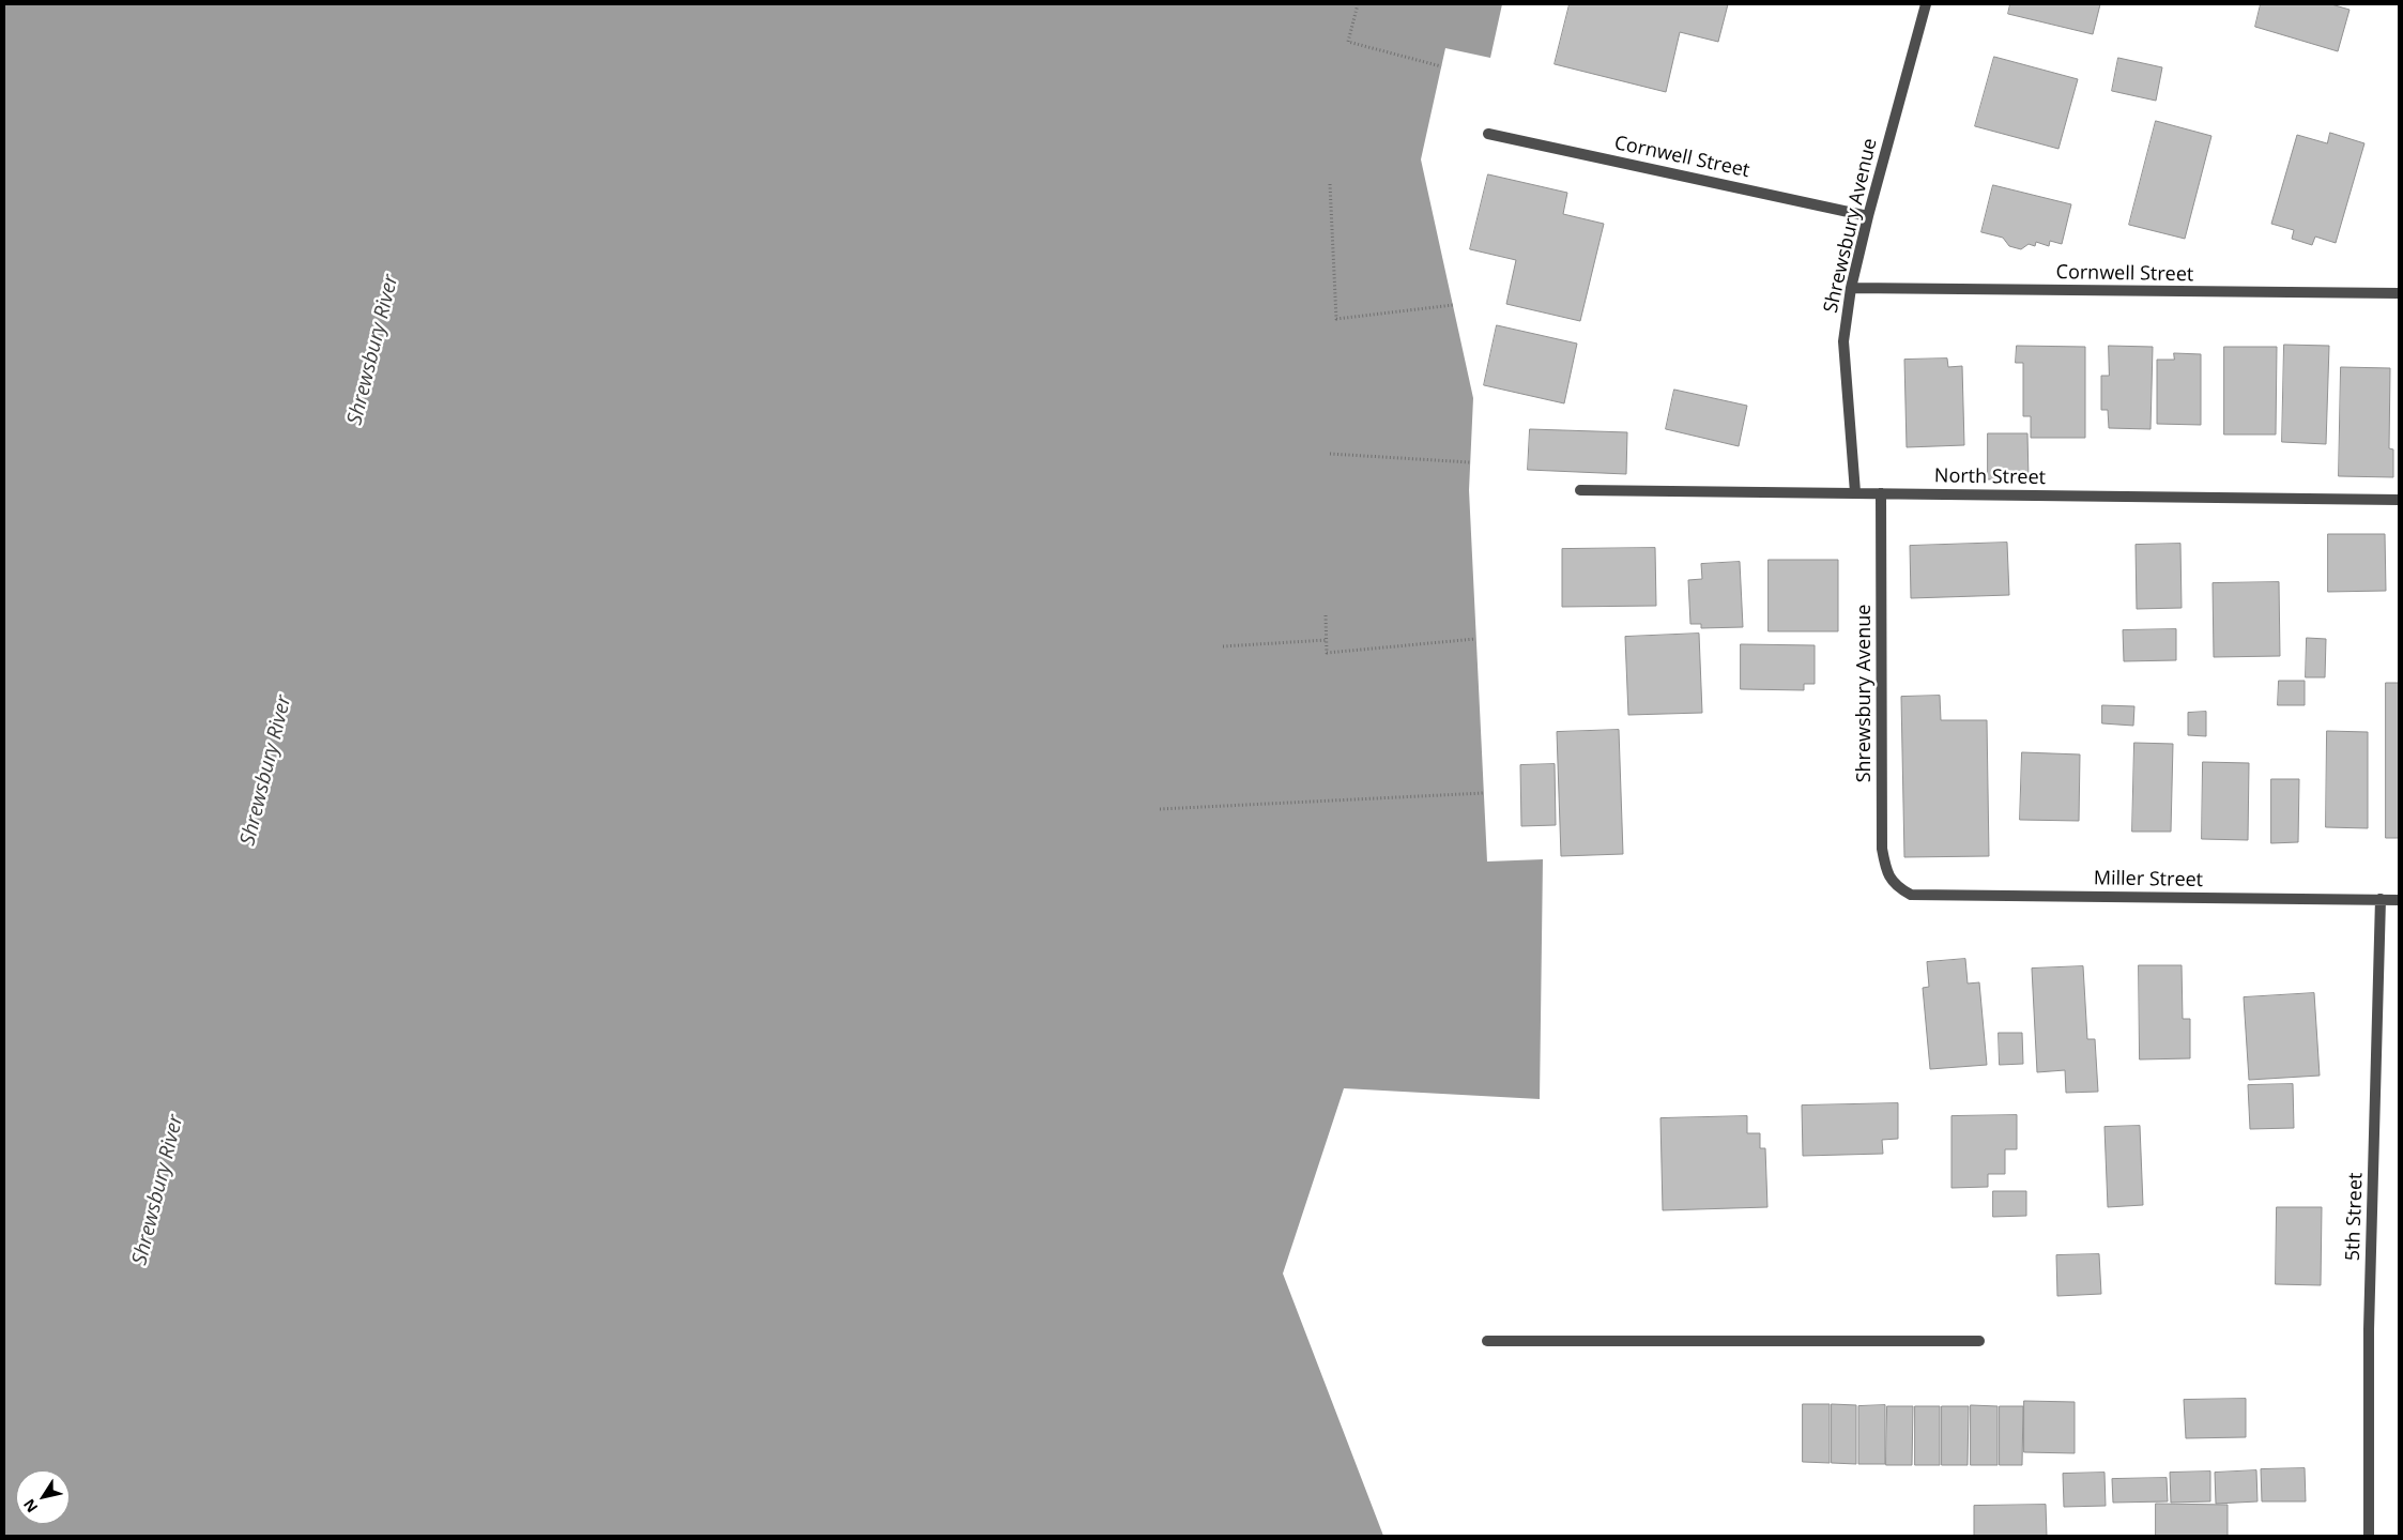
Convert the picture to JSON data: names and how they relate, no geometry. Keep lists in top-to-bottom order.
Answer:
{
  "streets": {
    "street": [
      "Cornwell Street",
      "Shrewsbury Avenue",
      "North Street",
      "Miller Street",
      "5th Street"
    ]
  },
  "crossings": [
    ["Cornwell Street", "Shrewsbury Avenue"],
    ["Shrewsbury Avenue", "North Street"],
    ["Shrewsbury Avenue", "Miller Street"],
    ["Miller Street", "5th Street"]
  ],
  "water": ["Shrewsbury River"],
  "north": "bottom left"
}
